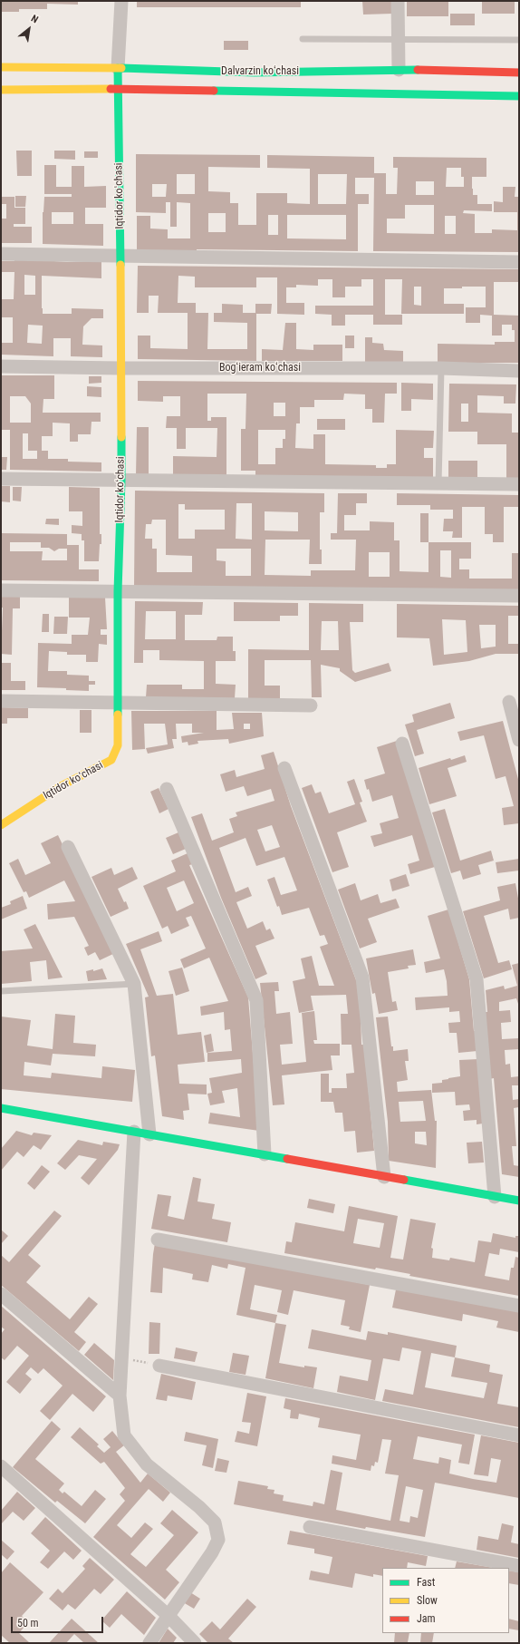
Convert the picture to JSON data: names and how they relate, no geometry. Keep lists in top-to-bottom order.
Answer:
{
  "streets": {
    "street": ["Dalvarzin koʻchasi", "Iqtidor koʻchasi", "Bogʻieram koʻchasi"]
  },
  "crossings": [
    ["Dalvarzin koʻchasi", "Iqtidor koʻchasi"],
    ["Iqtidor koʻchasi", "Bogʻieram koʻchasi"]
  ],
  "legend": ["Fast", "Slow", "Jam"],
  "scale_bar": "50 m",
  "north": "top right"
}
